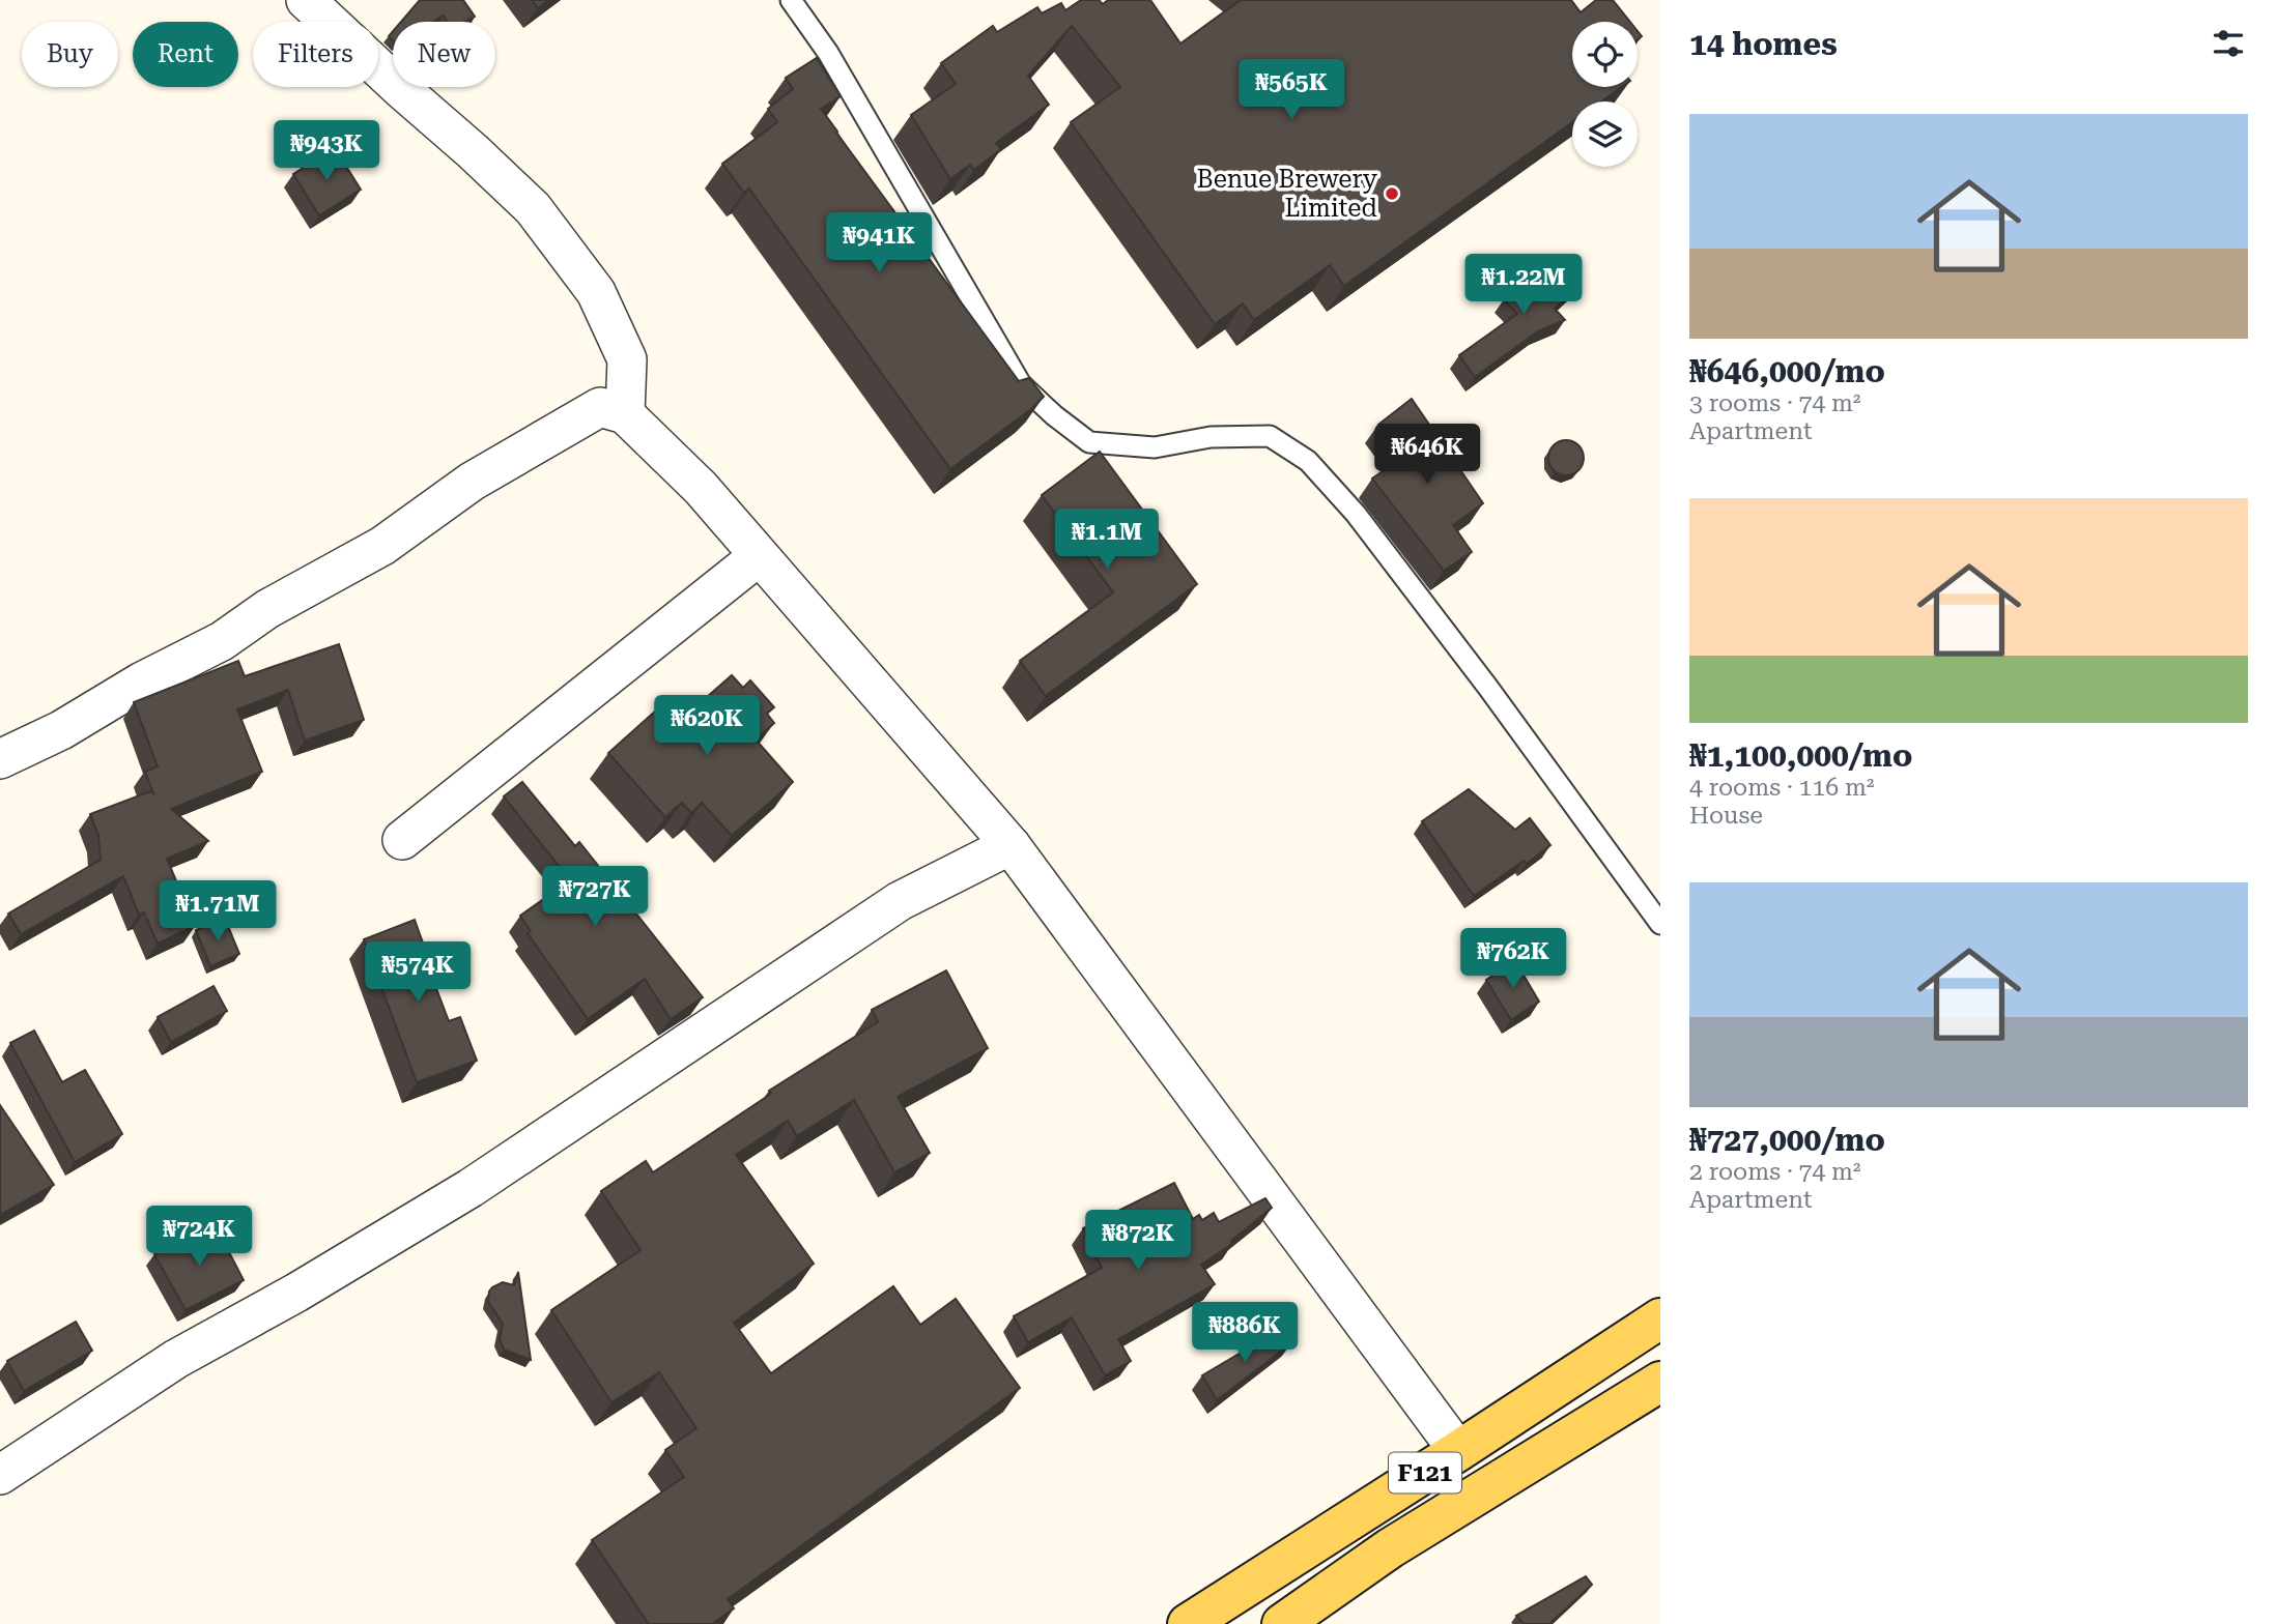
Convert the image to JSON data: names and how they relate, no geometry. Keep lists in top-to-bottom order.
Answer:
{
  "streets": {
    "main road": ["F121"]
  },
  "places": ["Benue Brewery Limited"],
  "page": {
    "heading": "14 homes",
    "chip": [
      "Buy",
      "Rent",
      "Filters",
      "New"
    ],
    "price": [
      "₦565K",
      "₦943K",
      "₦941K",
      "₦1.22M",
      "₦646K",
      "₦1.1M",
      "₦620K",
      "₦727K",
      "₦1.71M",
      "₦762K",
      "₦574K",
      "₦724K",
      "₦872K",
      "₦886K"
    ],
    "list": [
      {
        "name": "₦646,000/mo",
        "note": "3 rooms · 74 m² · Apartment"
      },
      {
        "name": "₦1,100,000/mo",
        "note": "4 rooms · 116 m² · House"
      },
      {
        "name": "₦727,000/mo",
        "note": "2 rooms · 74 m² · Apartment"
      }
    ]
  }
}
